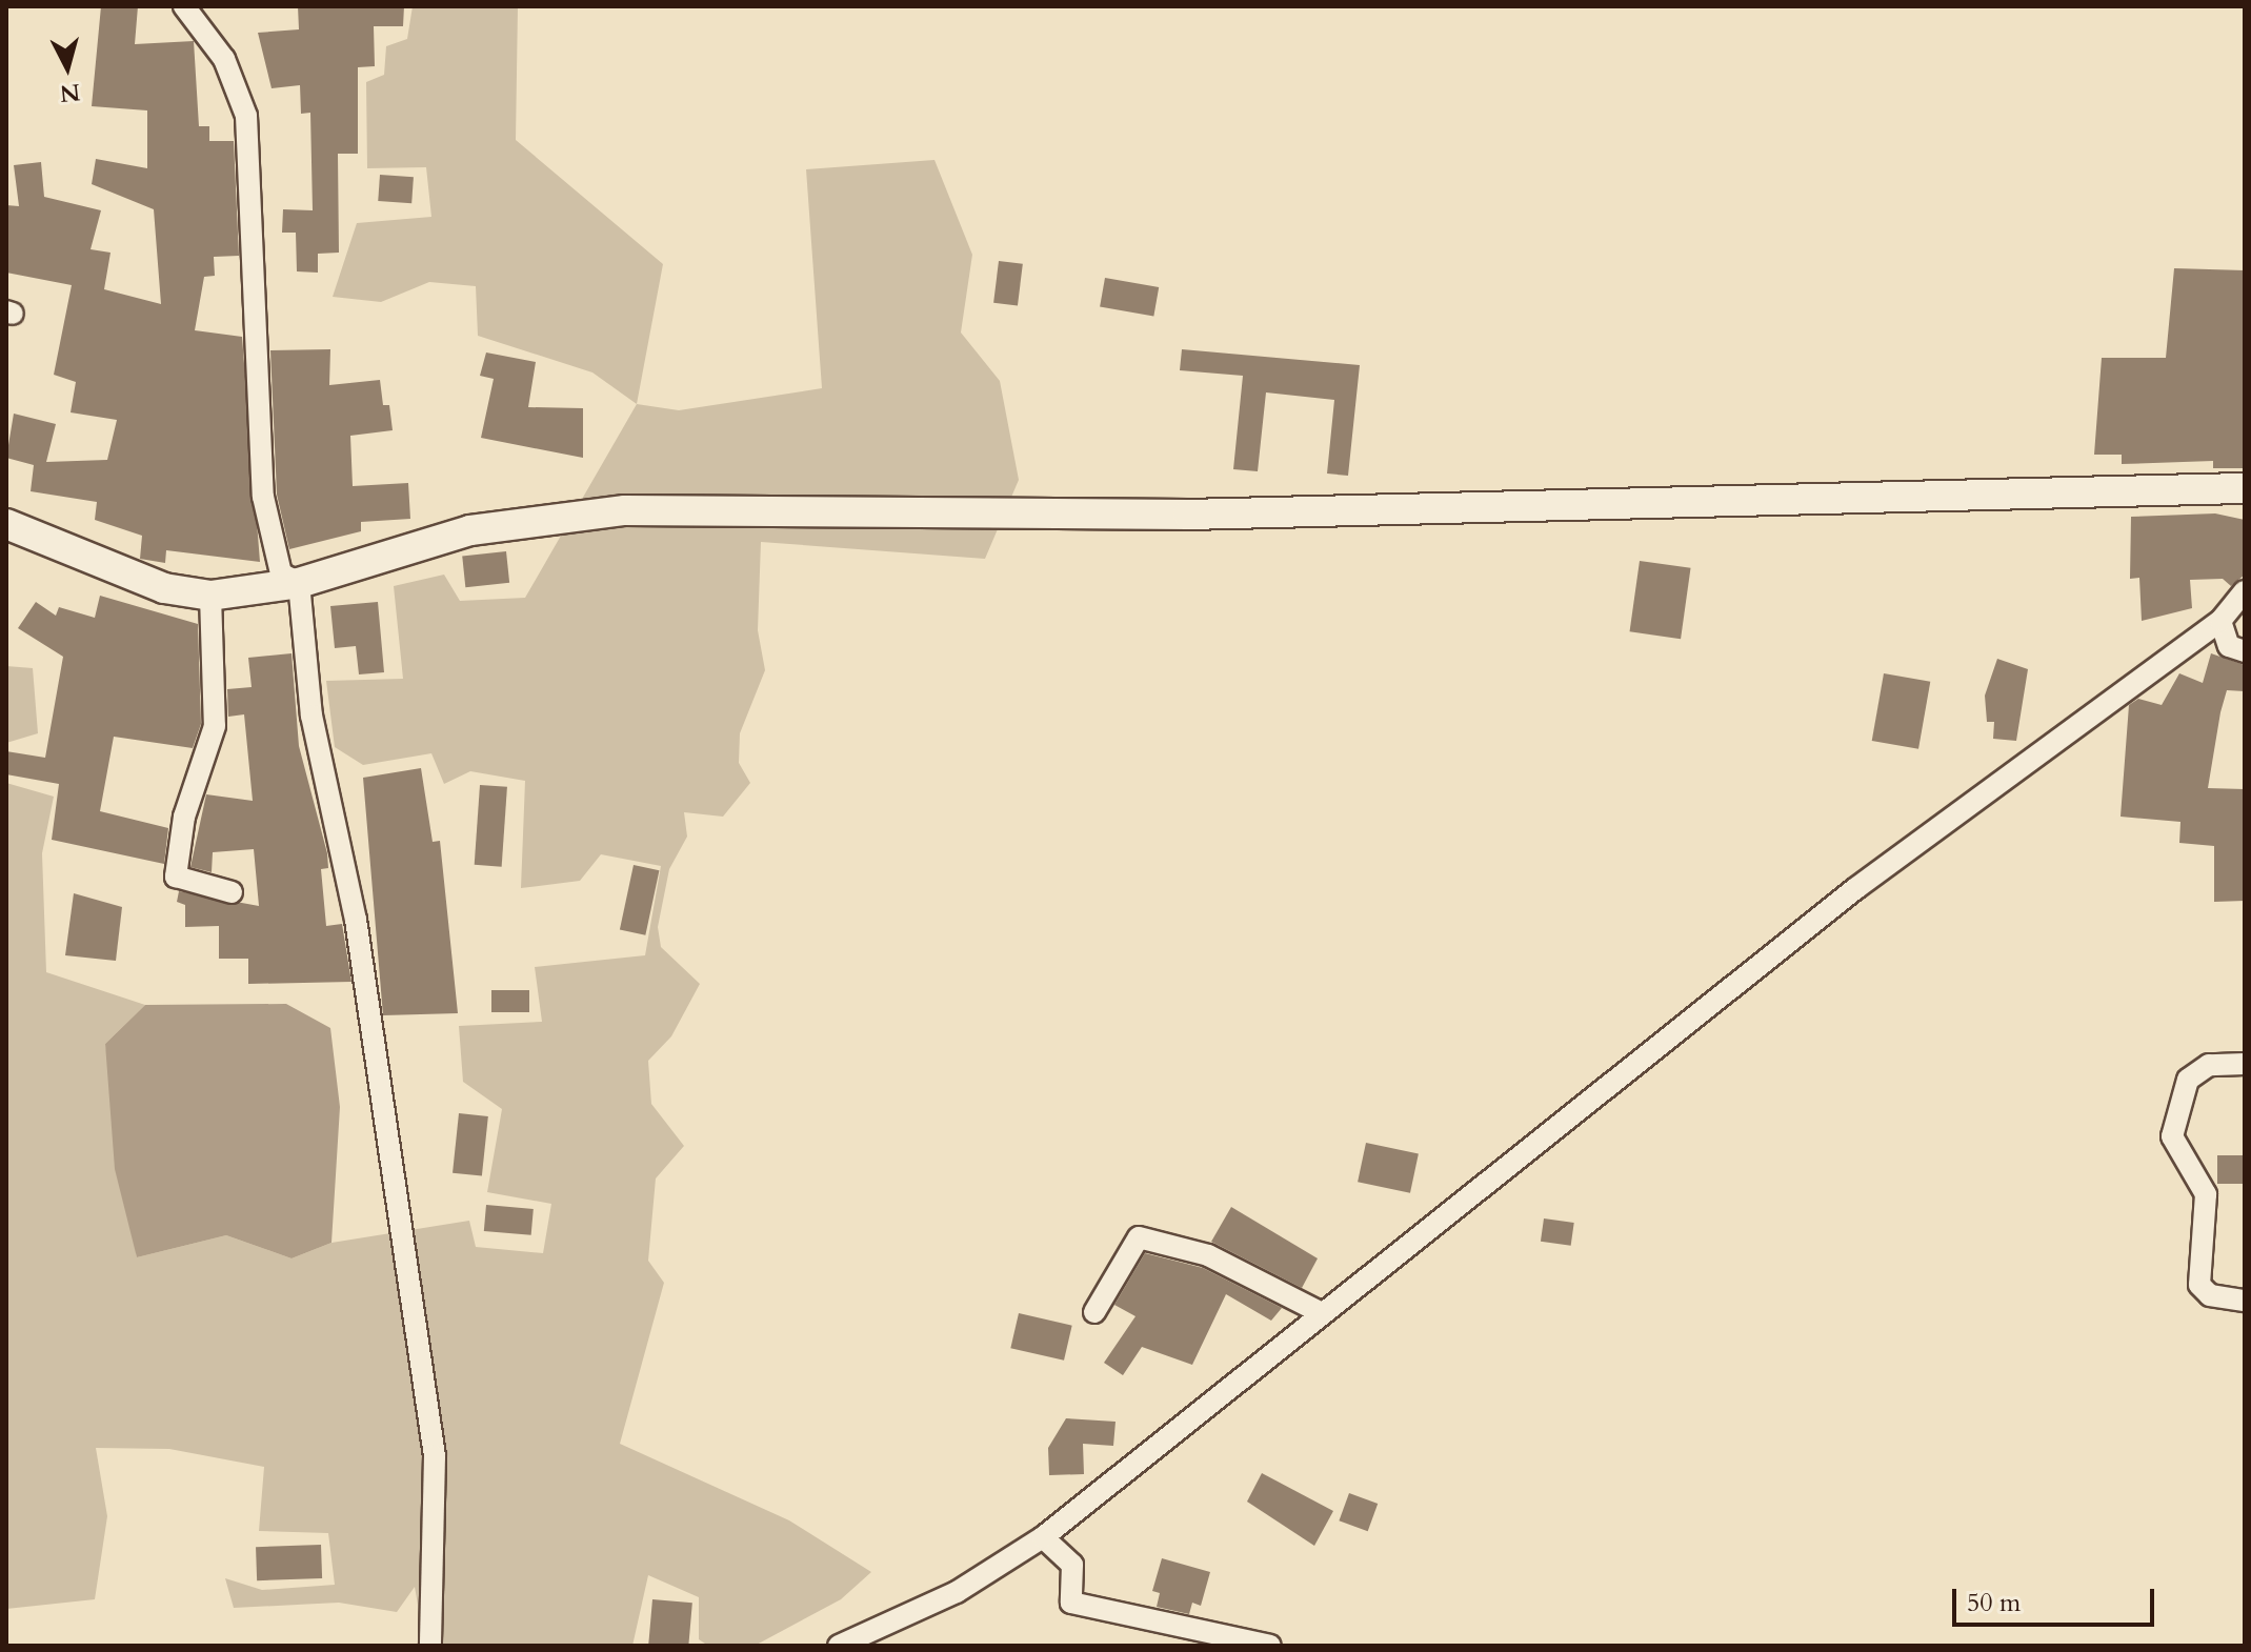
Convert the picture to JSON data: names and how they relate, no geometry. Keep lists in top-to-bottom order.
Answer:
{
  "scale_bar": "50 m",
  "north": "bottom"
}
